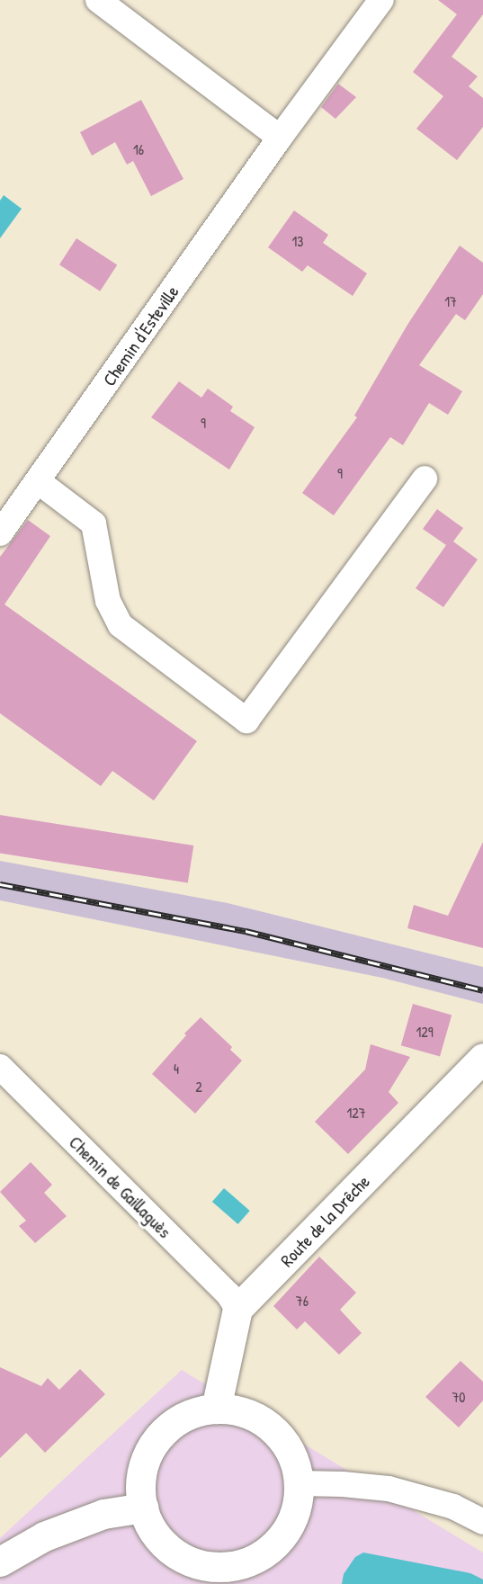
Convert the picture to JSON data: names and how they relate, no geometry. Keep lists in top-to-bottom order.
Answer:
{
  "streets": {
    "street": ["Chemin d'Esteville", "Chemin de Gaillaguès", "Route de la Drêche"]
  },
  "crossings": [
    ["Chemin de Gaillaguès", "Route de la Drêche"]
  ],
  "house_numbers": [
    "16",
    "13",
    "17",
    "9",
    "9",
    "129",
    "4",
    "2",
    "127",
    "76",
    "70"
  ]
}
